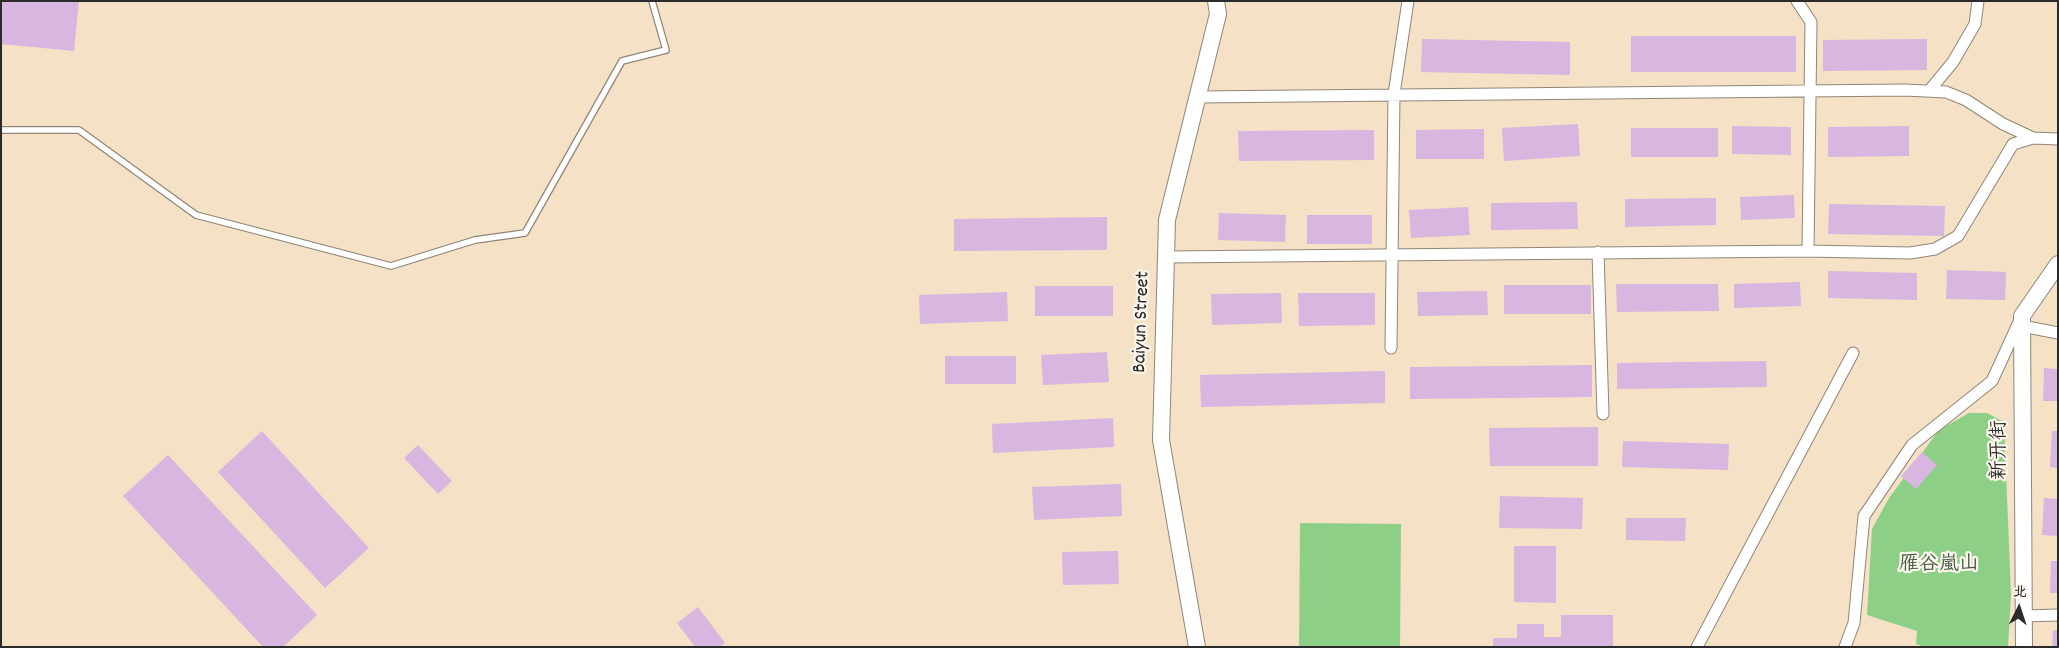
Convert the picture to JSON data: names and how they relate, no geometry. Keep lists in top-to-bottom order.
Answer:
{
  "streets": {
    "main road": ["Baiyun Street", "新开街"]
  },
  "parks": ["雁谷嵐山"],
  "north": "top"
}
